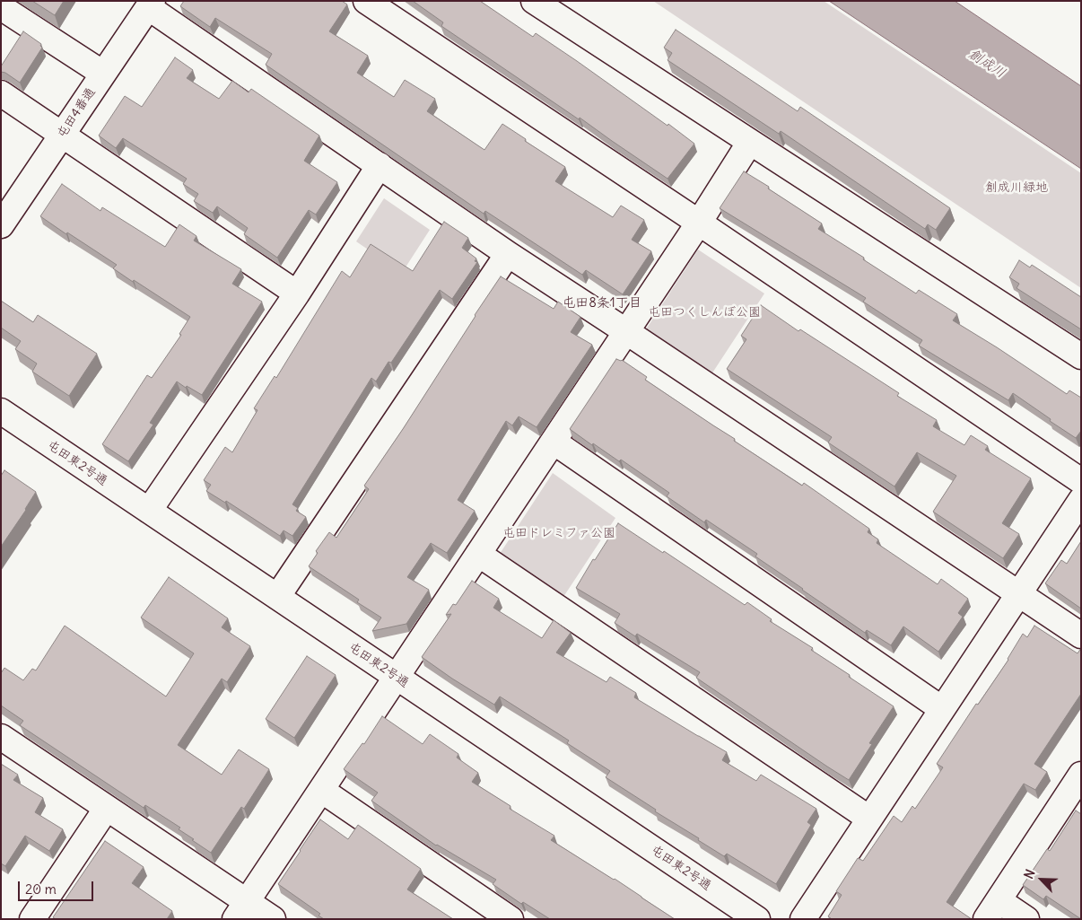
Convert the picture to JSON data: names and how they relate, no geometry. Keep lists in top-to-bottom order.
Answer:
{
  "streets": {
    "street": ["屯田4番通", "屯田東2号通"]
  },
  "districts": ["屯田8条1丁目"],
  "water": ["創成川"],
  "parks": ["創成川緑地", "屯田つくしんぼ公園", "屯田ドレミファ公園"],
  "scale_bar": "20 m",
  "north": "top left"
}
